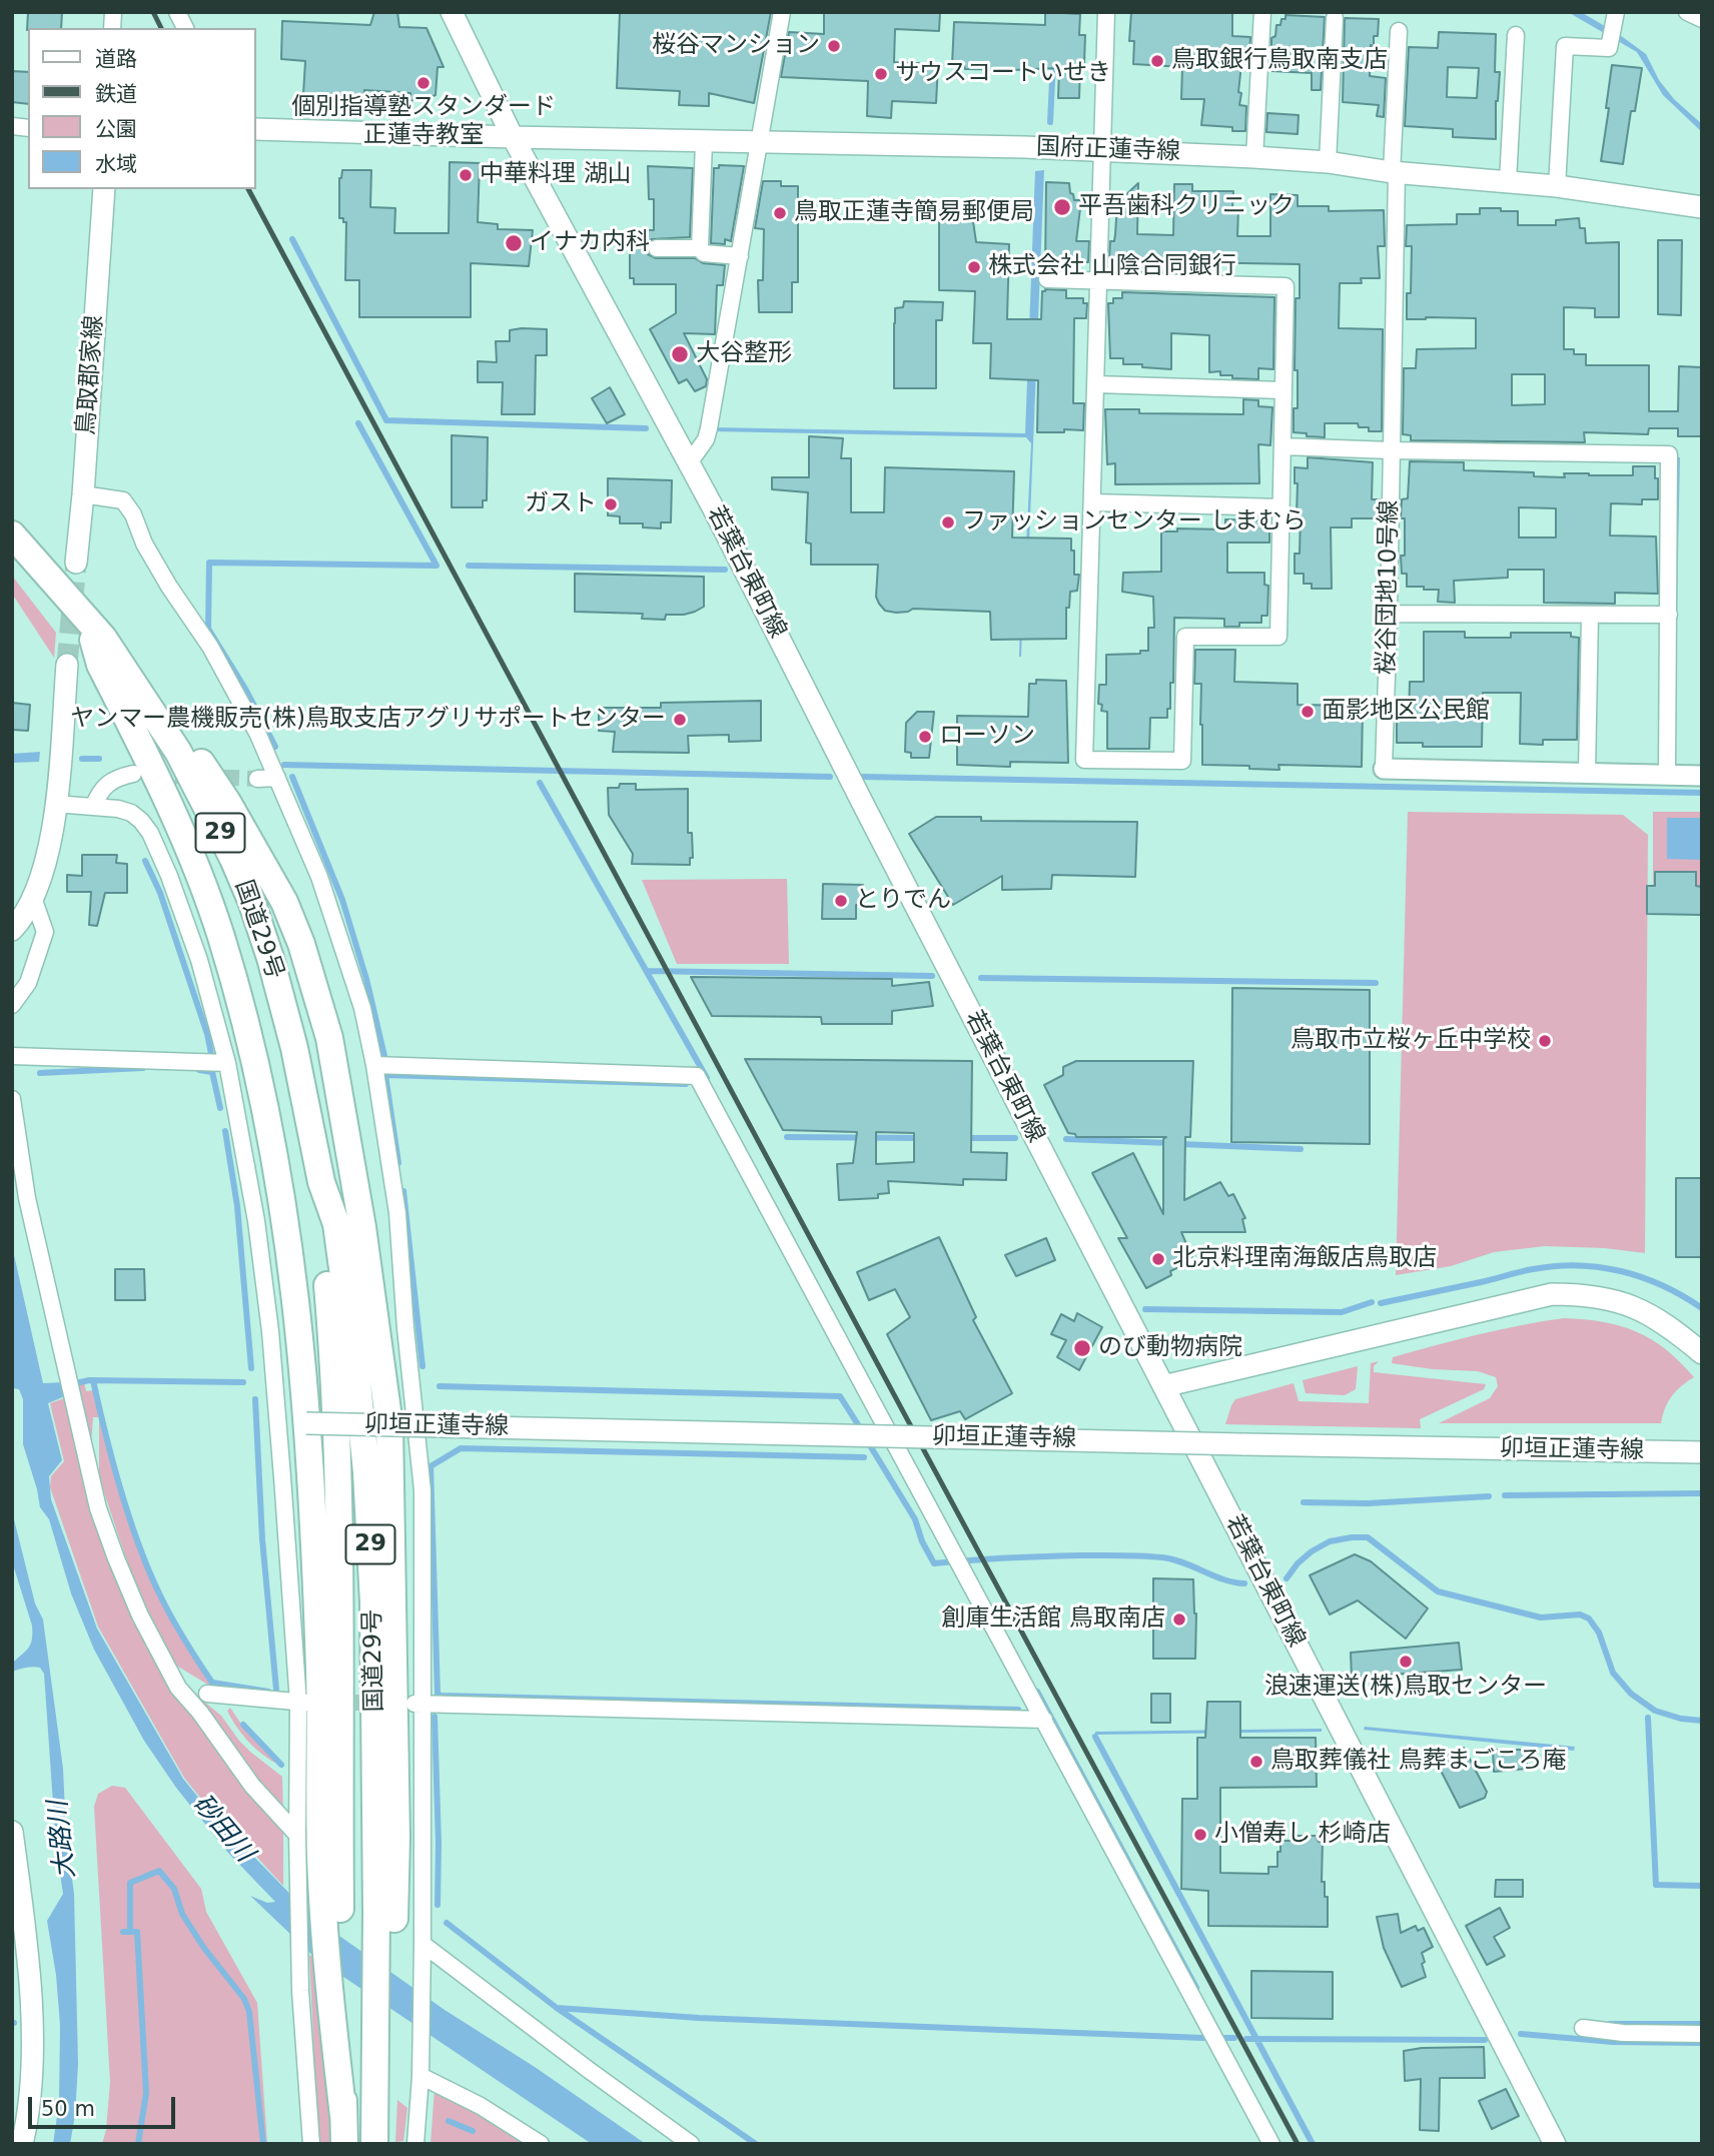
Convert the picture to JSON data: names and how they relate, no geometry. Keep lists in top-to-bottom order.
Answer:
{
  "streets": {
    "highway": ["29", "国道29号"],
    "main road": [
      "国府正蓮寺線",
      "鳥取郡家線",
      "若葉台東町線",
      "卯垣正蓮寺線"
    ],
    "street": ["桜谷団地10号線"]
  },
  "crossings": [
    ["国府正蓮寺線", "若葉台東町線"],
    ["国府正蓮寺線", "桜谷団地10号線"]
  ],
  "water": ["砂田川", "大路川"],
  "places": [
    "桜谷マンション",
    "鳥取銀行鳥取南支店",
    "サウスコートいせき",
    "個別指導塾スタンダード 正蓮寺教室",
    "中華料理 湖山",
    "平吾歯科クリニック",
    "鳥取正蓮寺簡易郵便局",
    "イナカ内科",
    "株式会社 山陰合同銀行",
    "大谷整形",
    "ガスト",
    "ファッションセンター しまむら",
    "面影地区公民館",
    "ヤンマー農機販売(株)鳥取支店アグリサポートセンター",
    "ローソン",
    "とりでん",
    "鳥取市立桜ヶ丘中学校",
    "北京料理南海飯店鳥取店",
    "のび動物病院",
    "創庫生活館 鳥取南店",
    "浪速運送(株)鳥取センター",
    "鳥取葬儀社 鳥葬まごころ庵",
    "小僧寿し 杉崎店"
  ],
  "legend": [
    "道路",
    "鉄道",
    "公園",
    "水域"
  ],
  "scale_bar": "50 m"
}
